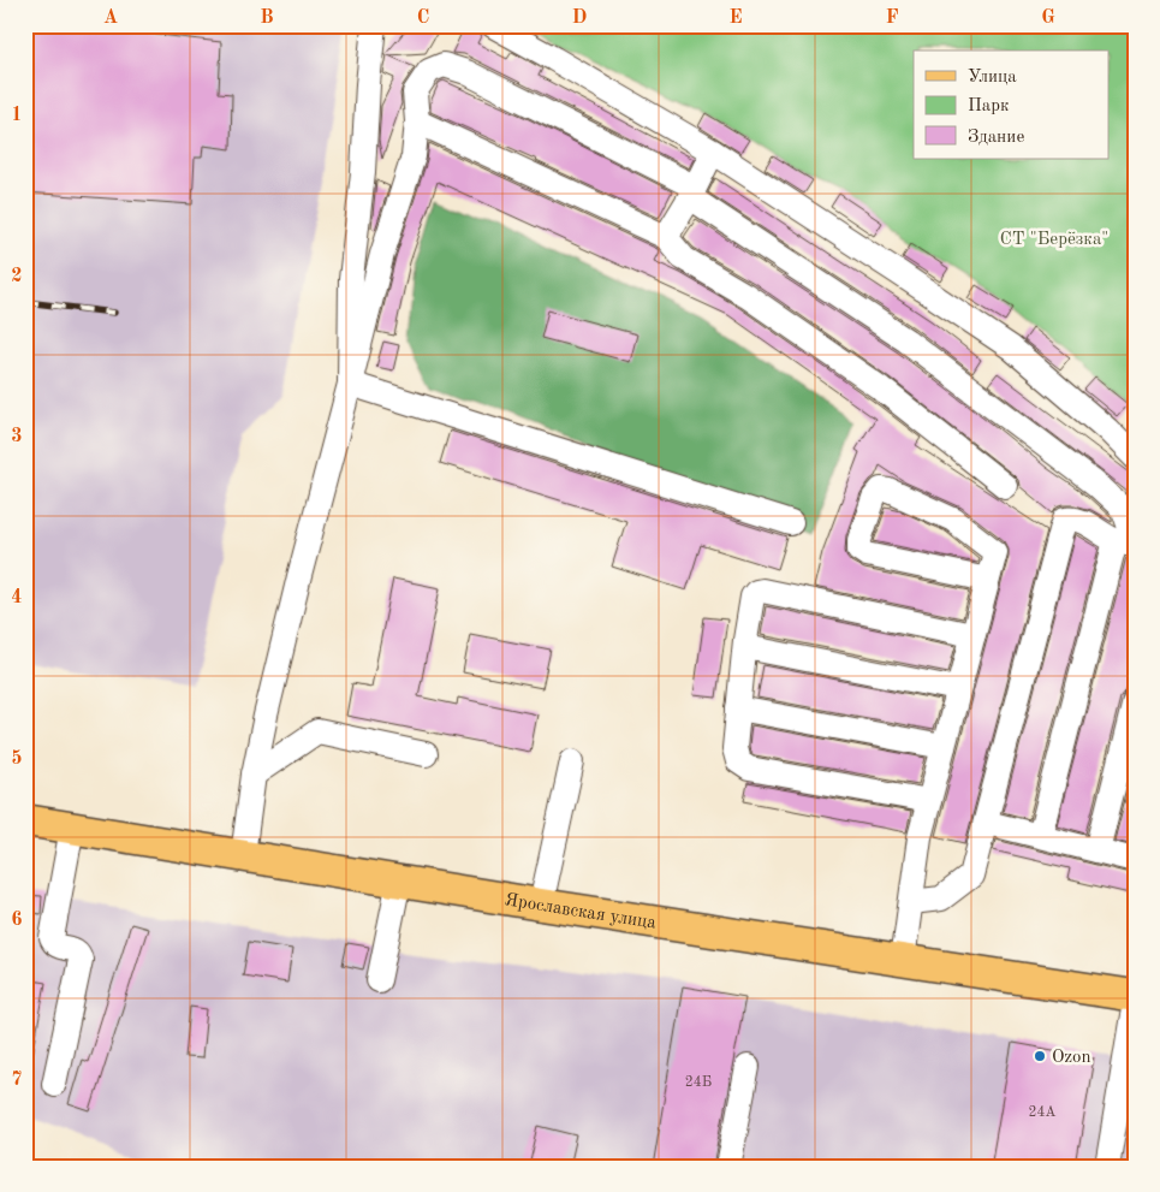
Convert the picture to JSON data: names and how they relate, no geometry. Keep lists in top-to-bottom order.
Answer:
{
  "streets": {
    "main road": ["Ярославская улица"]
  },
  "parks": ["СТ \"Берёзка\""],
  "places": ["Ozon"],
  "house_numbers": ["24Б", "24А"],
  "legend": ["Улица", "Парк", "Здание"],
  "grid": {
    "columns": [
      "A",
      "B",
      "C",
      "D",
      "E",
      "F",
      "G"
    ],
    "rows": [
      "1",
      "2",
      "3",
      "4",
      "5",
      "6",
      "7"
    ]
  }
}
